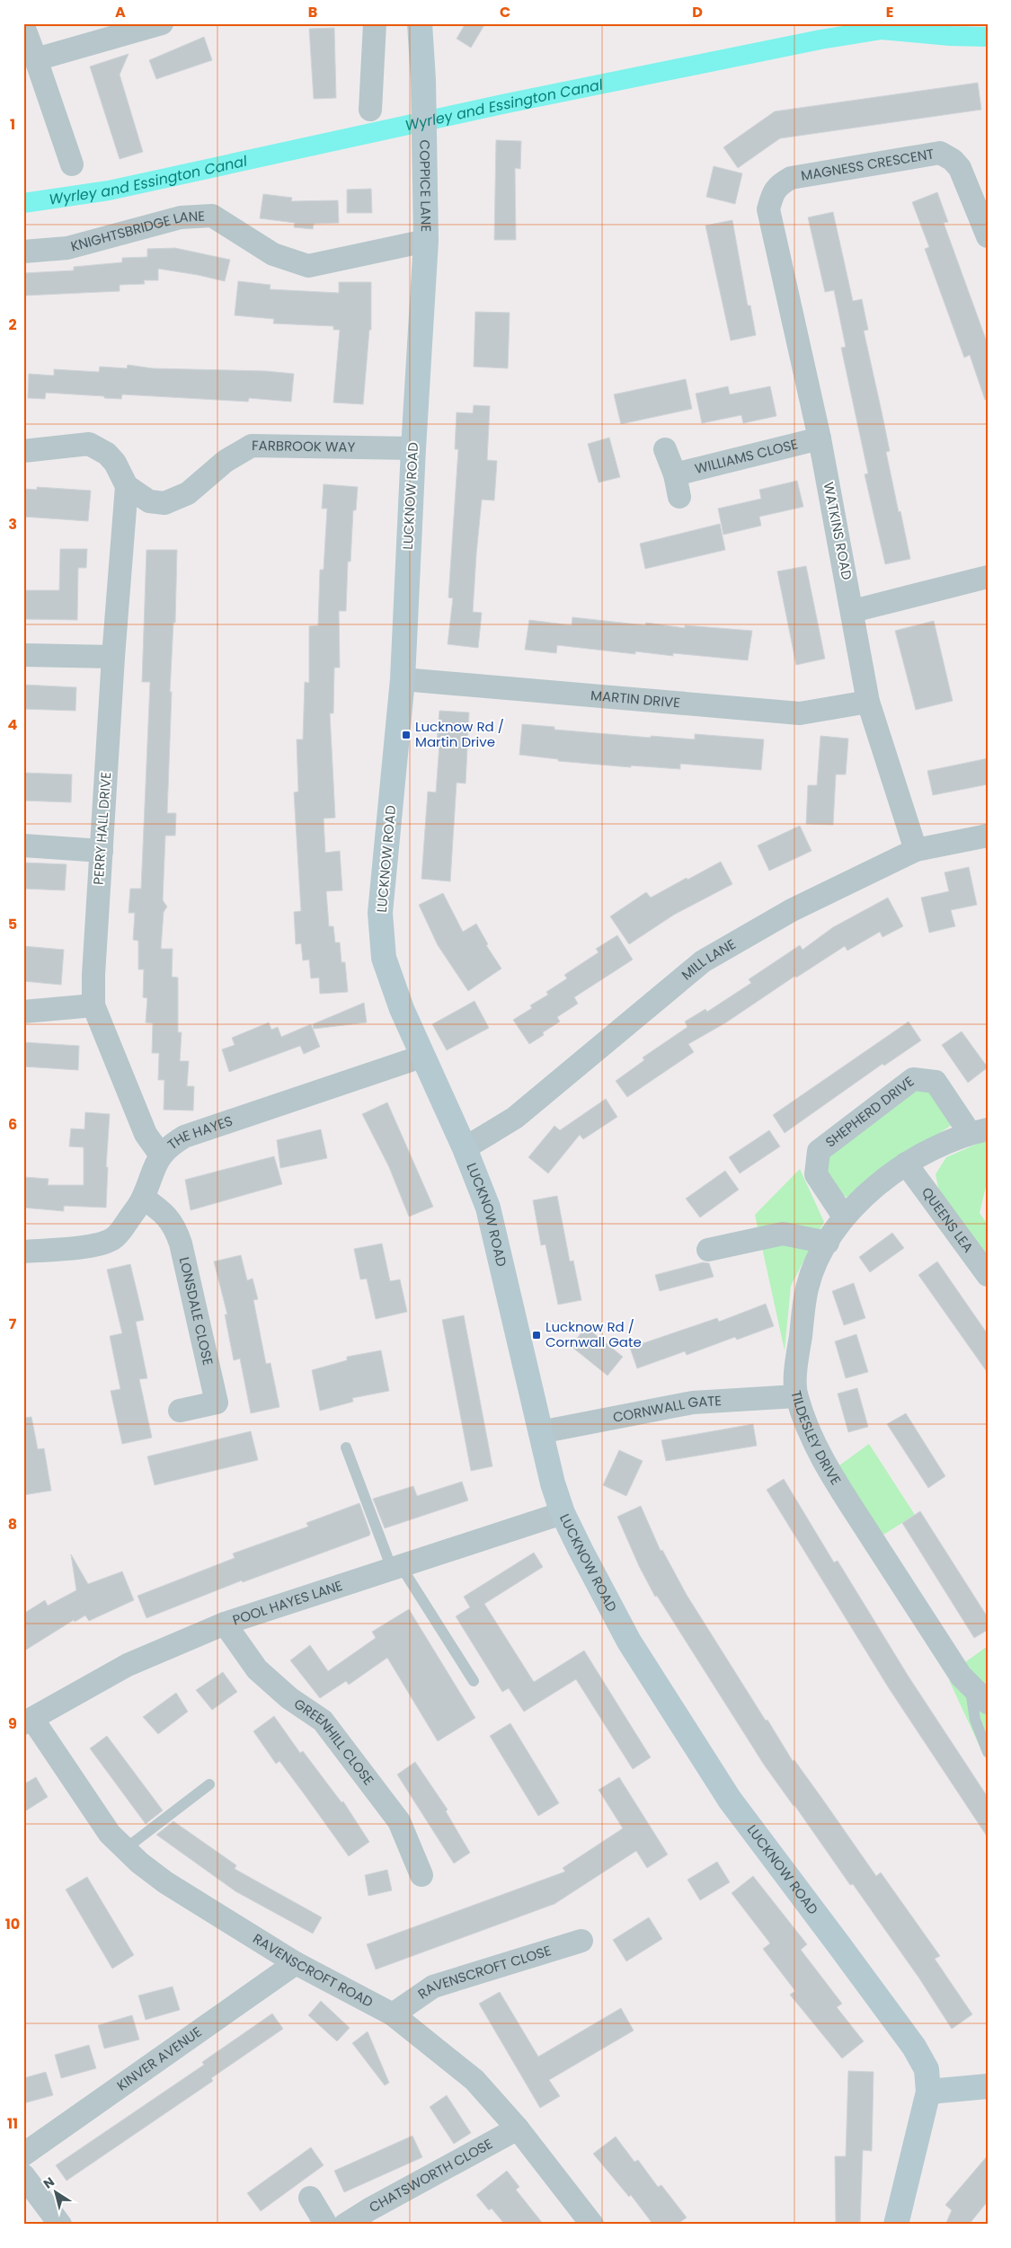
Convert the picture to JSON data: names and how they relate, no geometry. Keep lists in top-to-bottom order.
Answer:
{
  "streets": {
    "street": [
      "MAGNESS CRESCENT",
      "COPPICE LANE",
      "KNIGHTSBRIDGE LANE",
      "FARBROOK WAY",
      "WILLIAMS CLOSE",
      "LUCKNOW ROAD",
      "WATKINS ROAD",
      "MARTIN DRIVE",
      "PERRY HALL DRIVE",
      "MILL LANE",
      "SHEPHERD DRIVE",
      "THE HAYES",
      "QUEENS LEA",
      "LONSDALE CLOSE",
      "CORNWALL GATE",
      "TILDESLEY DRIVE",
      "POOL HAYES LANE",
      "GREENHILL CLOSE",
      "RAVENSCROFT ROAD",
      "RAVENSCROFT CLOSE",
      "KINVER AVENUE",
      "CHATSWORTH CLOSE"
    ]
  },
  "crossings": [
    ["MAGNESS CRESCENT", "WATKINS ROAD"],
    ["COPPICE LANE", "KNIGHTSBRIDGE LANE"],
    ["COPPICE LANE", "LUCKNOW ROAD"],
    ["KNIGHTSBRIDGE LANE", "LUCKNOW ROAD"],
    ["FARBROOK WAY", "LUCKNOW ROAD"],
    ["FARBROOK WAY", "PERRY HALL DRIVE"],
    ["WILLIAMS CLOSE", "WATKINS ROAD"],
    ["LUCKNOW ROAD", "MARTIN DRIVE"],
    ["LUCKNOW ROAD", "MILL LANE"],
    ["LUCKNOW ROAD", "THE HAYES"],
    ["LUCKNOW ROAD", "CORNWALL GATE"],
    ["LUCKNOW ROAD", "POOL HAYES LANE"],
    ["WATKINS ROAD", "MARTIN DRIVE"],
    ["WATKINS ROAD", "MILL LANE"],
    ["PERRY HALL DRIVE", "THE HAYES"],
    ["SHEPHERD DRIVE", "QUEENS LEA"],
    ["SHEPHERD DRIVE", "TILDESLEY DRIVE"],
    ["THE HAYES", "LONSDALE CLOSE"],
    ["QUEENS LEA", "TILDESLEY DRIVE"],
    ["CORNWALL GATE", "TILDESLEY DRIVE"],
    ["POOL HAYES LANE", "GREENHILL CLOSE"],
    ["POOL HAYES LANE", "RAVENSCROFT ROAD"],
    ["RAVENSCROFT ROAD", "RAVENSCROFT CLOSE"],
    ["RAVENSCROFT ROAD", "KINVER AVENUE"],
    ["RAVENSCROFT ROAD", "CHATSWORTH CLOSE"]
  ],
  "water": ["Wyrley and Essington Canal"],
  "places": {
    "transit": ["Lucknow Rd / Martin Drive", "Lucknow Rd / Cornwall Gate"]
  },
  "north": "top left",
  "grid": {
    "columns": [
      "A",
      "B",
      "C",
      "D",
      "E"
    ],
    "rows": [
      "1",
      "2",
      "3",
      "4",
      "5",
      "6",
      "7",
      "8",
      "9",
      "10",
      "11"
    ]
  }
}
